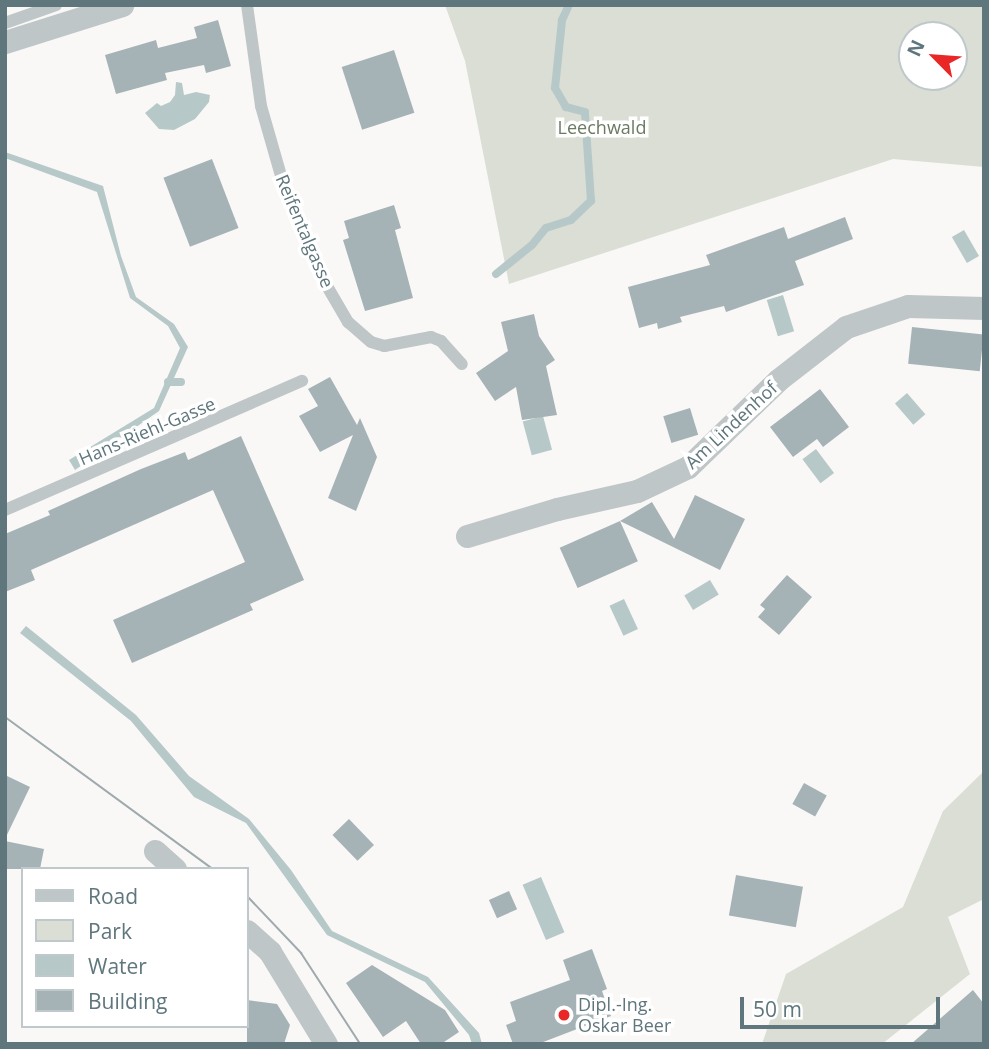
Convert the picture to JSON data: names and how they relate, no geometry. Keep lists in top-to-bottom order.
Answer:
{
  "streets": {
    "street": ["Am Lindenhof"],
    "lane": ["Reifentalgasse", "Hans-Riehl-Gasse"]
  },
  "parks": ["Leechwald"],
  "places": ["Dipl.-Ing. Oskar Beer"],
  "legend": [
    "Road",
    "Park",
    "Water",
    "Building"
  ],
  "scale_bar": "50 m",
  "north": "top left"
}
